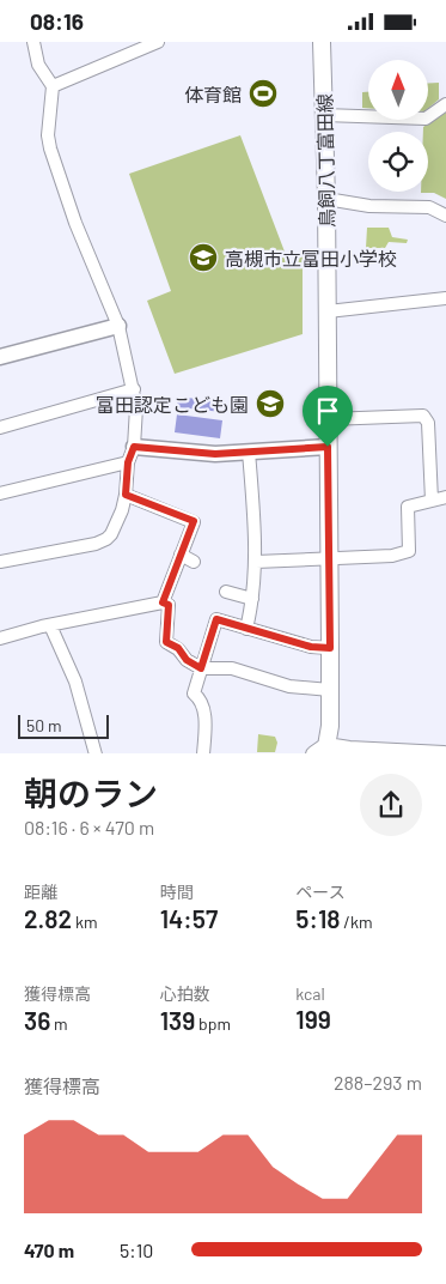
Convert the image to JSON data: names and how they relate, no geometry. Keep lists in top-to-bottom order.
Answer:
{
  "streets": {
    "main road": ["鳥飼八丁富田線"]
  },
  "places": {
    "sports": ["体育館"],
    "school or university": ["高槻市立富田小学校", "富田認定こども園"]
  },
  "scale_bar": "50 m",
  "north": "top",
  "page": {
    "status": "08:16",
    "scale": "50 m",
    "heading": ["朝のラン", "08:16 · 6 × 470 m"],
    "stats": [
      ["距離", "2.82 km"],
      ["時間", "14:57"],
      ["ペース", "5:18 /km"],
      ["獲得標高", "36 m"],
      ["心拍数", "139 bpm"],
      ["kcal", "199"]
    ],
    "chart": ["獲得標高", "288–293 m"],
    "list": [
      {
        "name": "470 m",
        "note": "5:10"
      }
    ]
  }
}
